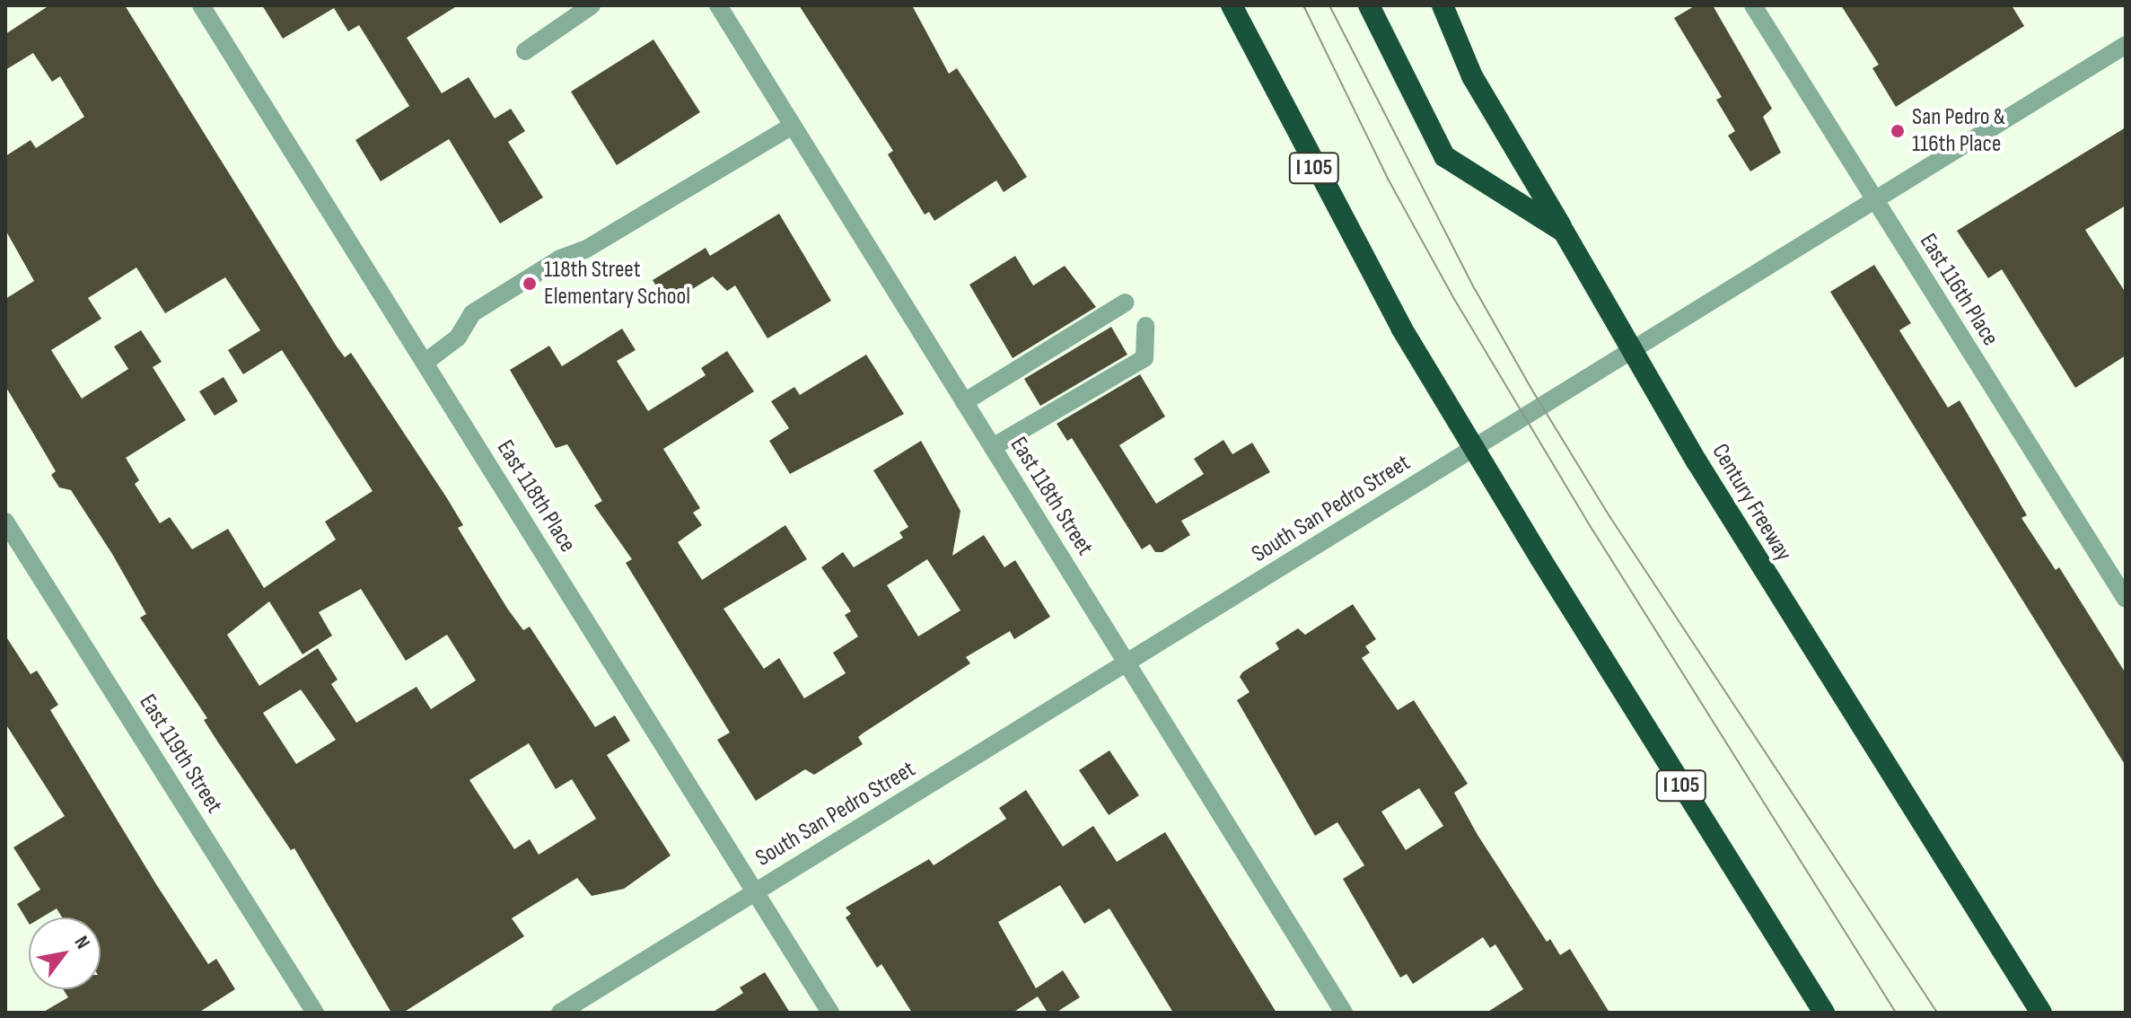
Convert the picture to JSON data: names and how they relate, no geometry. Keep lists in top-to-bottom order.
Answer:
{
  "streets": {
    "highway": ["I 105", "Century Freeway"],
    "street": [
      "East 116th Place",
      "East 118th Place",
      "East 118th Street",
      "South San Pedro Street",
      "East 119th Street"
    ]
  },
  "crossings": [
    ["East 116th Place", "South San Pedro Street"],
    ["East 118th Place", "South San Pedro Street"],
    ["East 118th Street", "South San Pedro Street"]
  ],
  "places": ["San Pedro & 116th Place", "118th Street Elementary School"],
  "north": "top right"
}
